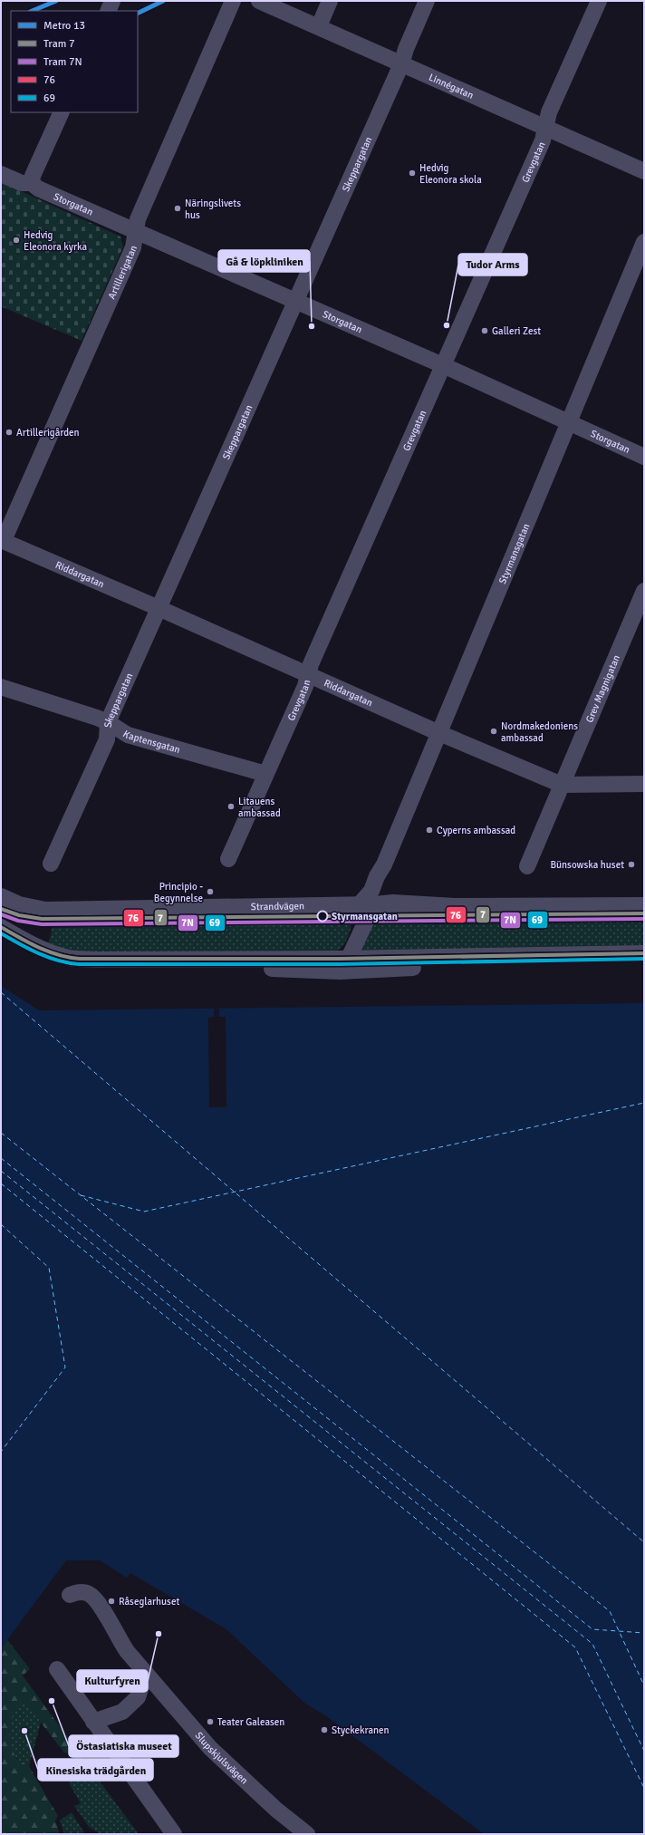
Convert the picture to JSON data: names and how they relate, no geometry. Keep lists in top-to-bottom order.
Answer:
{
  "streets": {
    "street": [
      "Linnégatan",
      "Grevgatan",
      "Skeppargatan",
      "Storgatan",
      "Artillerigatan",
      "Styrmansgatan",
      "Riddargatan",
      "Grev Magnigatan",
      "Kaptensgatan",
      "Strandvägen",
      "Slupskjulsvägen"
    ]
  },
  "crossings": [
    ["Linnégatan", "Grevgatan"],
    ["Linnégatan", "Skeppargatan"],
    ["Grevgatan", "Storgatan"],
    ["Grevgatan", "Riddargatan"],
    ["Grevgatan", "Kaptensgatan"],
    ["Skeppargatan", "Storgatan"],
    ["Skeppargatan", "Riddargatan"],
    ["Skeppargatan", "Kaptensgatan"],
    ["Storgatan", "Artillerigatan"],
    ["Storgatan", "Styrmansgatan"],
    ["Artillerigatan", "Riddargatan"],
    ["Styrmansgatan", "Riddargatan"],
    ["Styrmansgatan", "Strandvägen"],
    ["Riddargatan", "Grev Magnigatan"]
  ],
  "places": [
    "Hedvig Eleonora skola",
    "Näringslivets hus",
    "Hedvig Eleonora kyrka",
    "Tudor Arms",
    "Gå & löpkliniken",
    "Galleri Zest",
    "Artillerigården",
    "Nordmakedoniens ambassad",
    "Litauens ambassad",
    "Cyperns ambassad",
    "Bünsowska huset",
    "Principio - Begynnelse",
    "Styrmansgatan",
    "Råseglarhuset",
    "Kulturfyren",
    "Östasiatiska museet",
    "Teater Galeasen",
    "Styckekranen",
    "Kinesiska trädgården"
  ],
  "lines": [
    "metro line 13",
    "tram line 7",
    "transit line 76",
    "tram line 7N",
    "transit line 69"
  ],
  "legend": [
    "Metro 13",
    "Tram 7",
    "Tram 7N",
    "76",
    "69"
  ]
}
